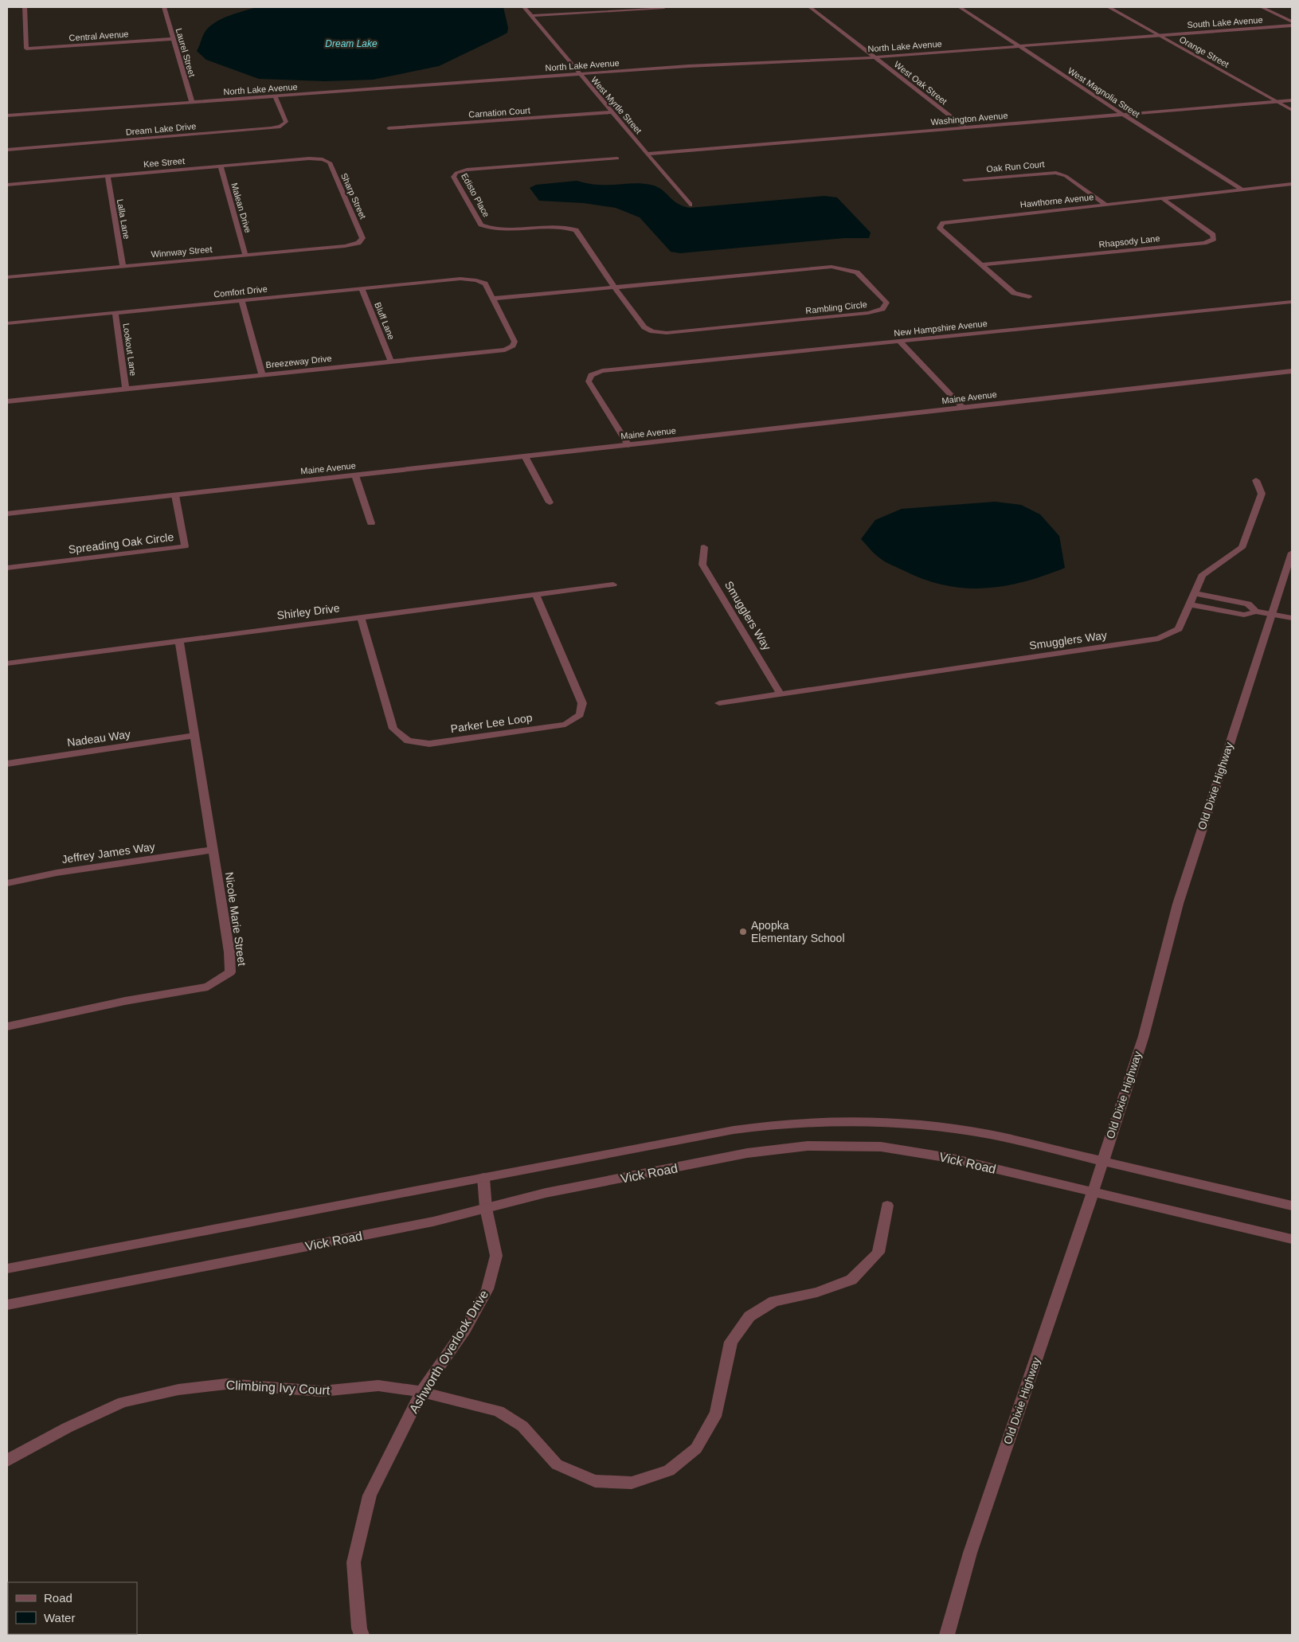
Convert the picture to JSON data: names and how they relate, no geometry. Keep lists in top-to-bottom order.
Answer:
{
  "streets": {
    "street": [
      "South Lake Avenue",
      "Central Avenue",
      "North Lake Avenue",
      "Orange Street",
      "Laurel Street",
      "West Oak Street",
      "West Magnolia Street",
      "West Myrtle Street",
      "Carnation Court",
      "Washington Avenue",
      "Dream Lake Drive",
      "Kee Street",
      "Oak Run Court",
      "Edisto Place",
      "Sharp Street",
      "Hawthorne Avenue",
      "Malean Drive",
      "Lalla Lane",
      "Rhapsody Lane",
      "Winnway Street",
      "Comfort Drive",
      "Rambling Circle",
      "Bluff Lane",
      "New Hampshire Avenue",
      "Lookout Lane",
      "Breezeway Drive",
      "Maine Avenue",
      "Spreading Oak Circle",
      "Shirley Drive",
      "Smugglers Way",
      "Parker Lee Loop",
      "Nadeau Way",
      "Old Dixie Highway",
      "Jeffrey James Way",
      "Nicole Marie Street",
      "Vick Road",
      "Ashworth Overlook Drive",
      "Climbing Ivy Court"
    ]
  },
  "crossings": [
    ["South Lake Avenue", "North Lake Avenue"],
    ["South Lake Avenue", "Orange Street"],
    ["Central Avenue", "Laurel Street"],
    ["North Lake Avenue", "Orange Street"],
    ["North Lake Avenue", "Laurel Street"],
    ["North Lake Avenue", "West Oak Street"],
    ["North Lake Avenue", "West Magnolia Street"],
    ["North Lake Avenue", "West Myrtle Street"],
    ["North Lake Avenue", "Dream Lake Drive"],
    ["Orange Street", "Washington Avenue"],
    ["West Oak Street", "Washington Avenue"],
    ["West Magnolia Street", "Washington Avenue"],
    ["West Magnolia Street", "Hawthorne Avenue"],
    ["West Myrtle Street", "Carnation Court"],
    ["West Myrtle Street", "Washington Avenue"],
    ["Kee Street", "Sharp Street"],
    ["Kee Street", "Malean Drive"],
    ["Kee Street", "Lalla Lane"],
    ["Oak Run Court", "Hawthorne Avenue"],
    ["Edisto Place", "Rambling Circle"],
    ["Sharp Street", "Winnway Street"],
    ["Hawthorne Avenue", "Rhapsody Lane"],
    ["Malean Drive", "Winnway Street"],
    ["Lalla Lane", "Winnway Street"],
    ["Comfort Drive", "Bluff Lane"],
    ["Comfort Drive", "Lookout Lane"],
    ["Comfort Drive", "Breezeway Drive"],
    ["Rambling Circle", "Breezeway Drive"],
    ["Bluff Lane", "Breezeway Drive"],
    ["New Hampshire Avenue", "Maine Avenue"],
    ["Lookout Lane", "Breezeway Drive"],
    ["Maine Avenue", "Spreading Oak Circle"],
    ["Shirley Drive", "Parker Lee Loop"],
    ["Shirley Drive", "Nicole Marie Street"],
    ["Nadeau Way", "Nicole Marie Street"],
    ["Old Dixie Highway", "Vick Road"],
    ["Jeffrey James Way", "Nicole Marie Street"],
    ["Vick Road", "Ashworth Overlook Drive"],
    ["Ashworth Overlook Drive", "Climbing Ivy Court"]
  ],
  "water": ["Dream Lake"],
  "places": ["Apopka Elementary School"],
  "legend": ["Road", "Water"]
}
